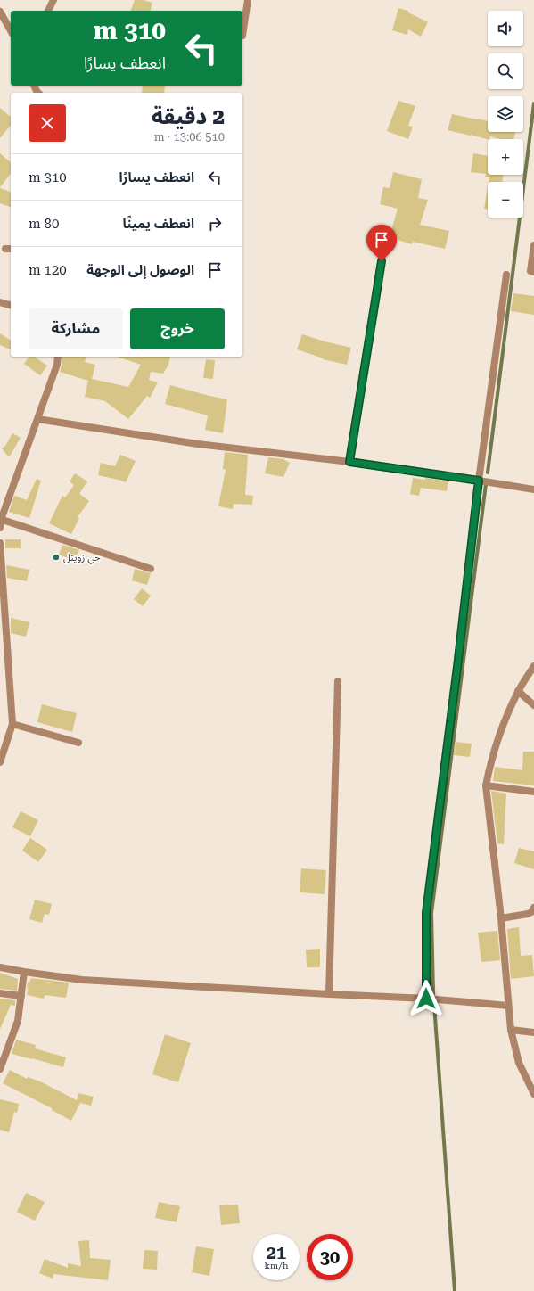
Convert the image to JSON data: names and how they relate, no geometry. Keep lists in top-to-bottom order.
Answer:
{
  "places": ["حي زويتل"],
  "page": {
    "map_buttons": ["+", "−"],
    "turn": ["310 m", "انعطف يسارًا"],
    "heading": ["2 دقيقة", "510 m · 13:06"],
    "list": [
      {
        "name": "انعطف يسارًا",
        "value": "310 m"
      },
      {
        "name": "انعطف يمينًا",
        "value": "80 m"
      },
      {
        "name": "الوصول إلى الوجهة",
        "value": "120 m"
      }
    ],
    "buttons": ["خروج", "مشاركة"],
    "speed": "21 km/h",
    "limit": "30"
  }
}
